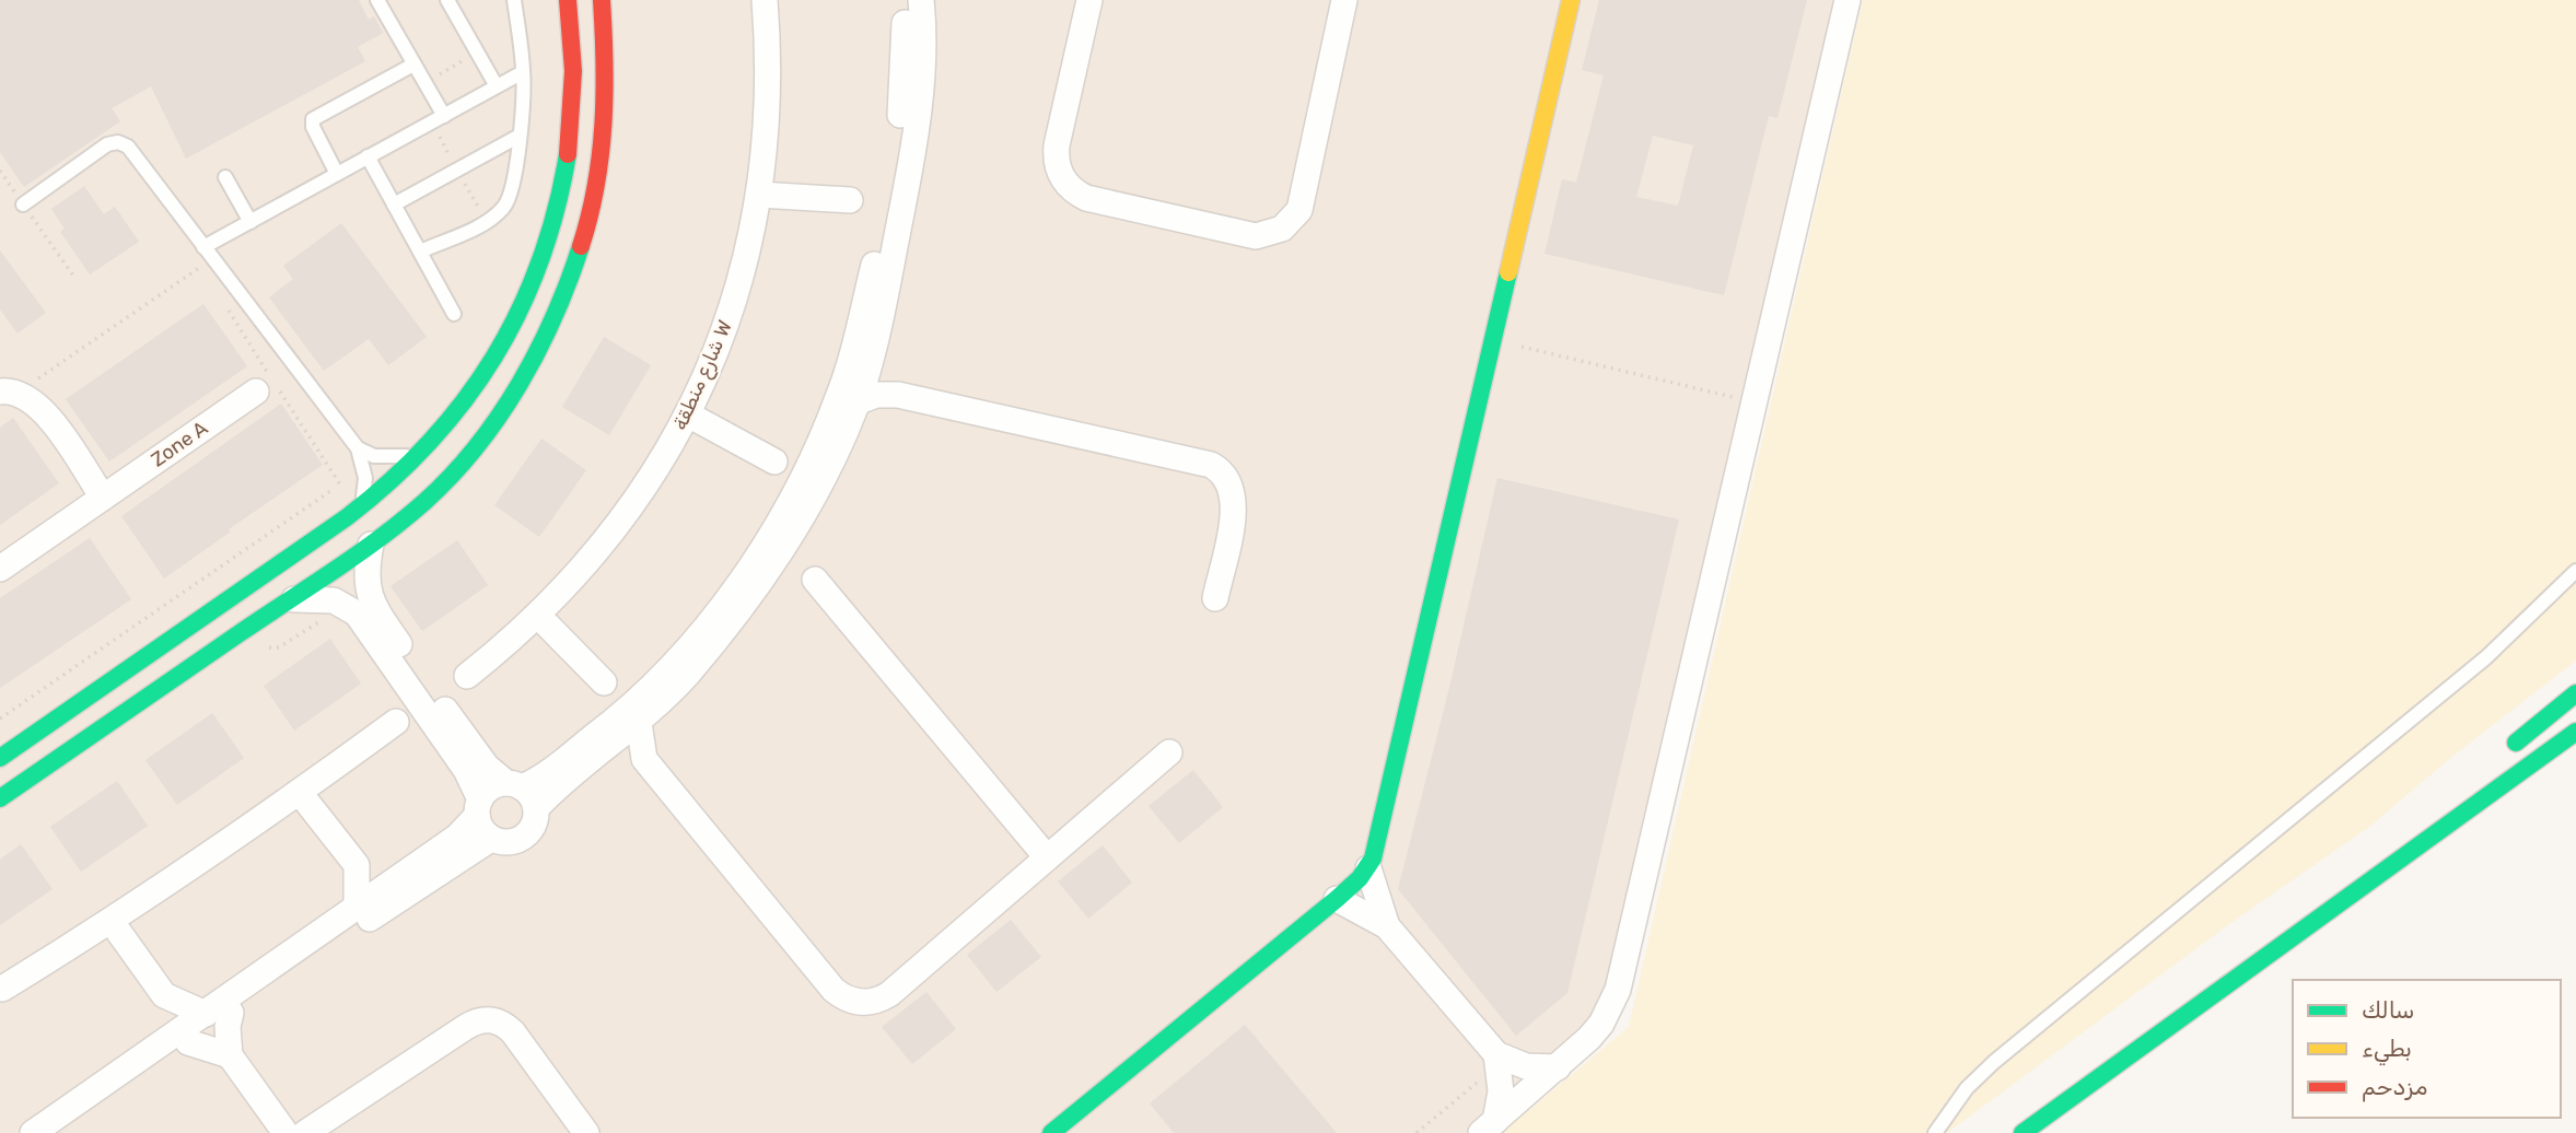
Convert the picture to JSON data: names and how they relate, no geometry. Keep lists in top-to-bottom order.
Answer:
{
  "streets": {
    "street": ["شارع منطقة W", "Zone A"]
  },
  "legend": ["سالك", "بطيء", "مزدحم"]
}
